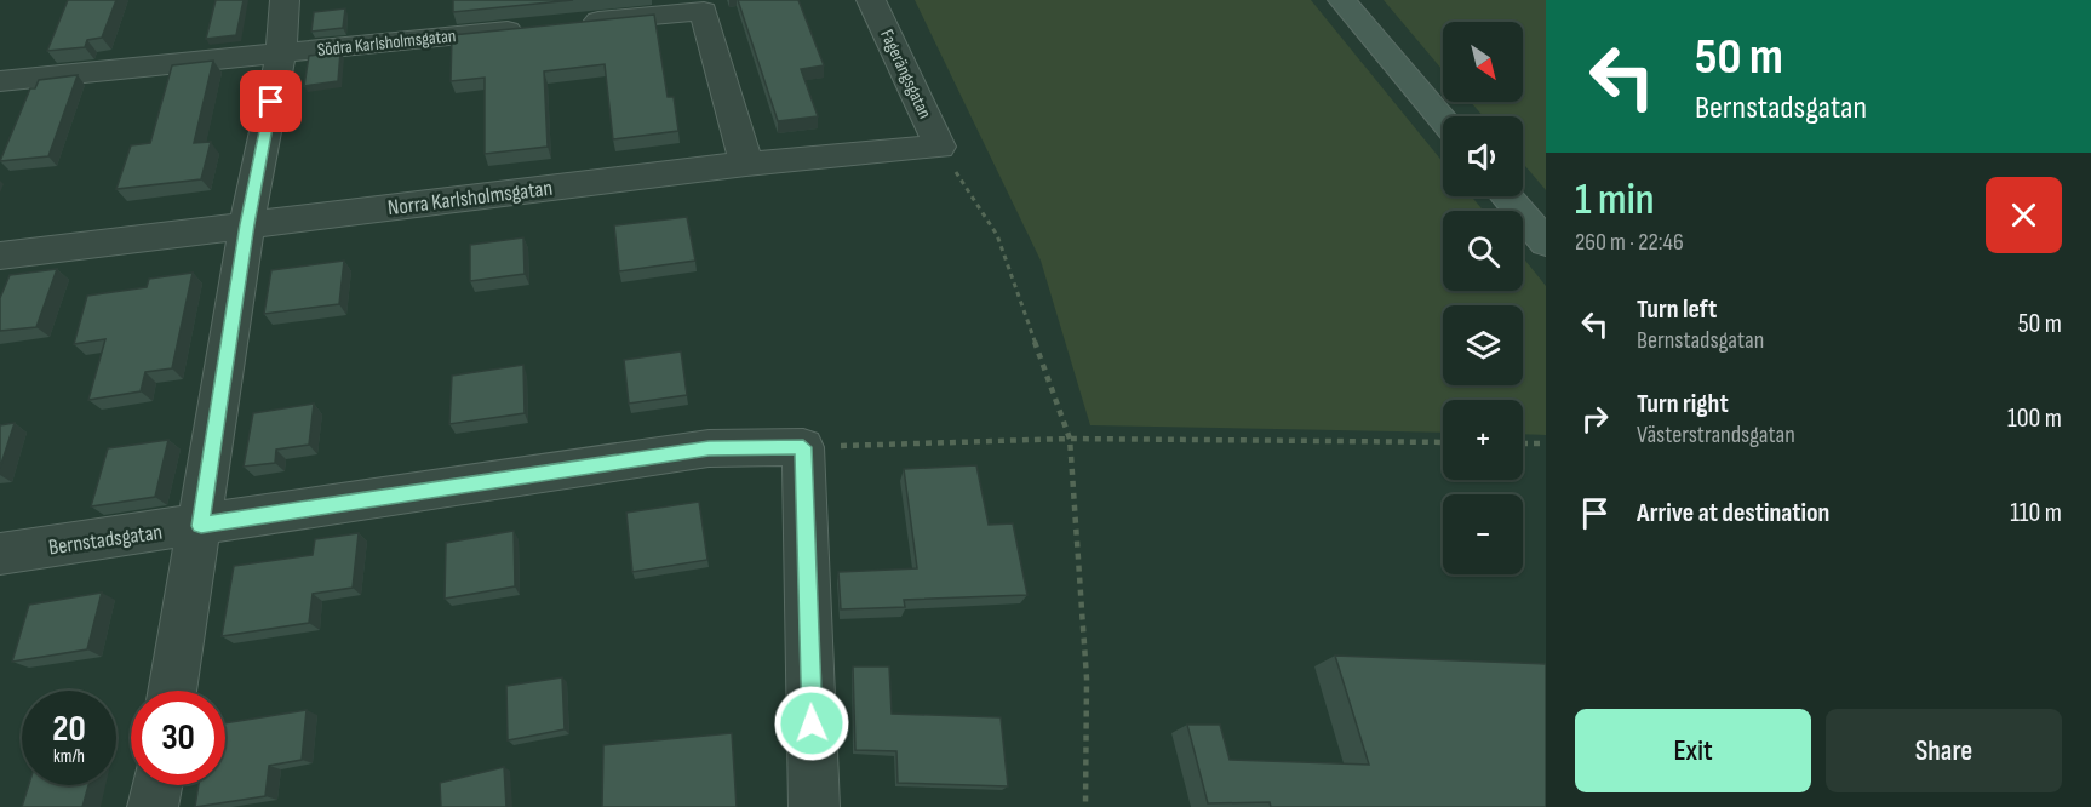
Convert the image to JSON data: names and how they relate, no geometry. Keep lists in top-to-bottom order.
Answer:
{
  "streets": {
    "street": [
      "Södra Karlsholmsgatan",
      "Fagerängsgatan",
      "Norra Karlsholmsgatan",
      "Bernstadsgatan"
    ]
  },
  "crossings": [
    ["Fagerängsgatan", "Norra Karlsholmsgatan"]
  ],
  "north": "bottom right",
  "page": {
    "turn": ["50 m", "Bernstadsgatan"],
    "map_buttons": ["+", "−"],
    "heading": ["1 min", "260 m · 22:46"],
    "list": [
      {
        "name": "Turn left",
        "note": "Bernstadsgatan",
        "value": "50 m"
      },
      {
        "name": "Turn right",
        "note": "Västerstrandsgatan",
        "value": "100 m"
      },
      {
        "name": "Arrive at destination",
        "value": "110 m"
      }
    ],
    "speed": "20 km/h",
    "limit": "30",
    "buttons": ["Exit", "Share"]
  }
}
